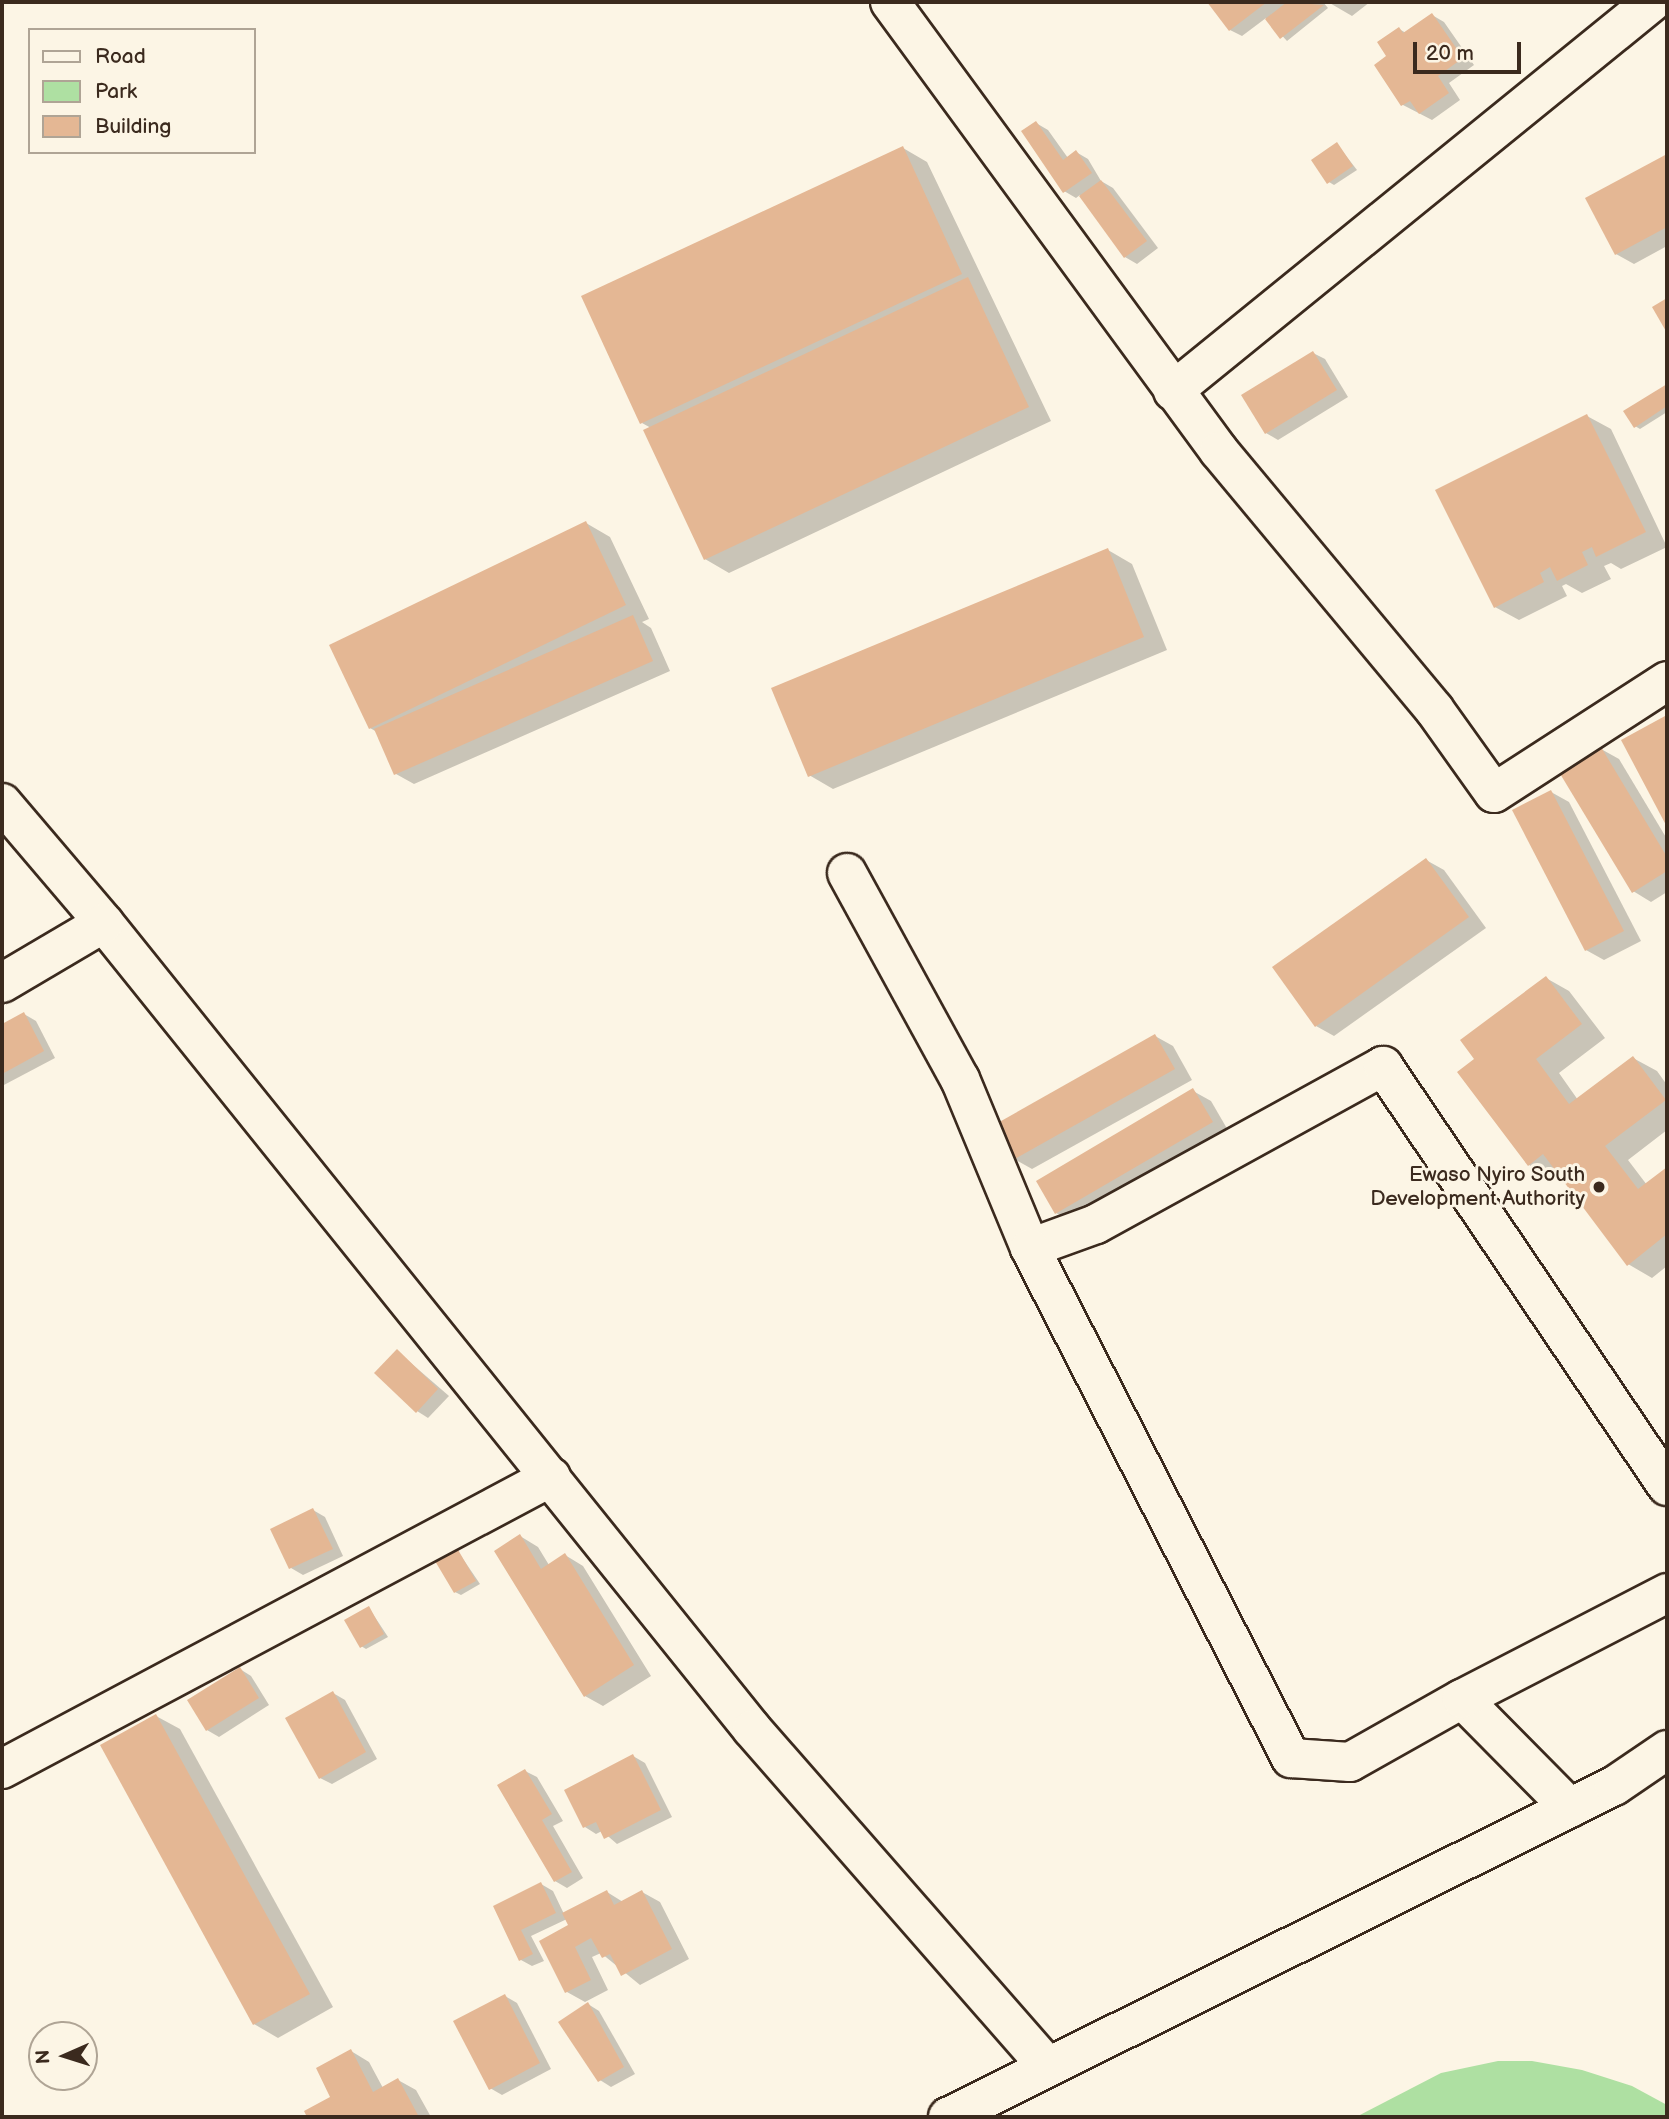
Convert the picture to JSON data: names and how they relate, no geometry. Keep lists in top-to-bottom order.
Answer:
{
  "places": ["Ewaso Nyiro South Development Authority"],
  "legend": ["Road", "Park", "Building"],
  "scale_bar": "20 m",
  "north": "left"
}
